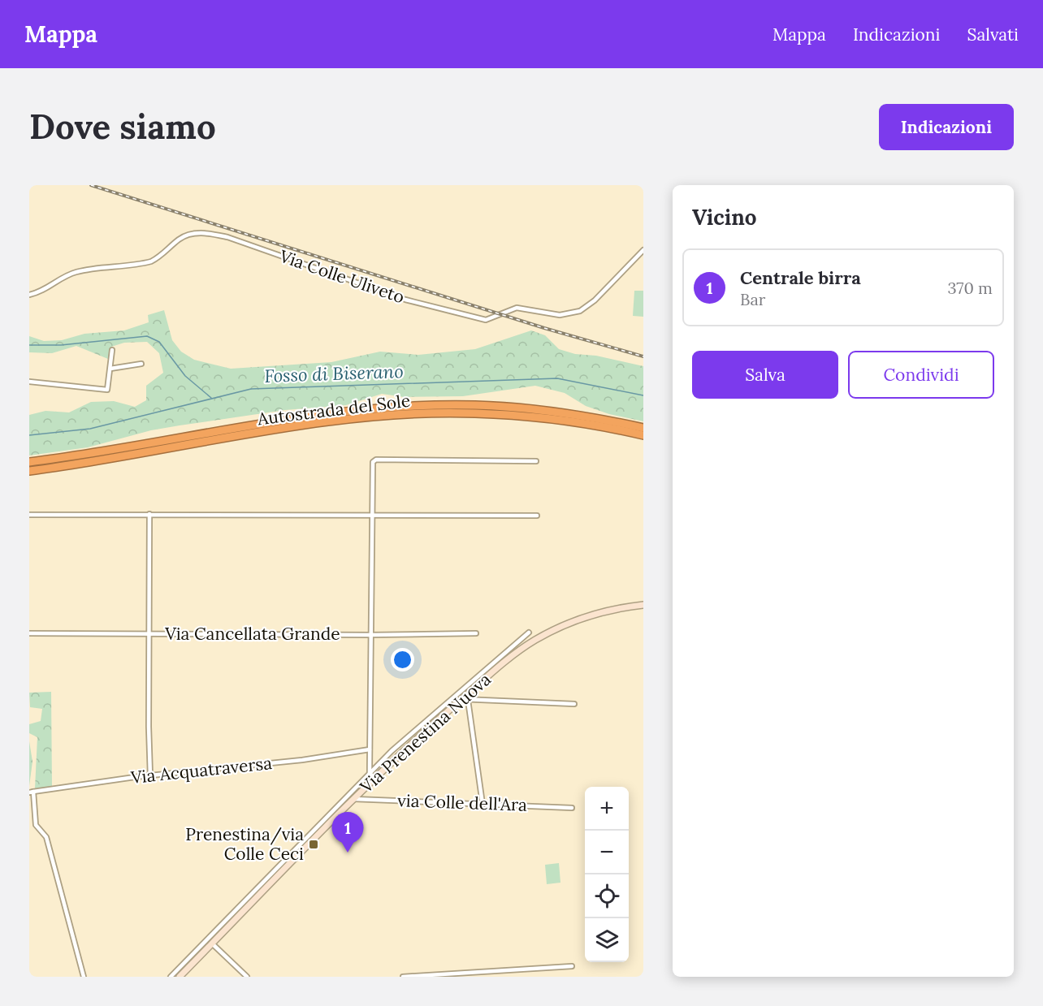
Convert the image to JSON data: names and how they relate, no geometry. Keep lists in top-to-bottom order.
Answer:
{
  "streets": {
    "highway": ["Autostrada del Sole"],
    "main road": ["Via Prenestina Nuova"],
    "street": [
      "Via Colle Uliveto",
      "Via Cancellata Grande",
      "Via Acquatraversa",
      "via Colle dell'Ara"
    ]
  },
  "crossings": [
    ["Via Prenestina Nuova", "via Colle dell'Ara"]
  ],
  "water": ["Fosso di Biserano"],
  "places": {
    "transit": ["Prenestina/via Colle Ceci"]
  },
  "page": {
    "header": "Mappa",
    "nav": ["Mappa", "Indicazioni", "Salvati"],
    "buttons": [
      "Indicazioni",
      ["Salva", "Condividi"]
    ],
    "title": "Dove siamo",
    "heading": "Vicino",
    "list": [
      {
        "mark": "1",
        "name": "Centrale birra",
        "note": "Bar",
        "value": "370 m"
      }
    ],
    "map_buttons": ["+", "−"],
    "pins": "1"
  }
}
